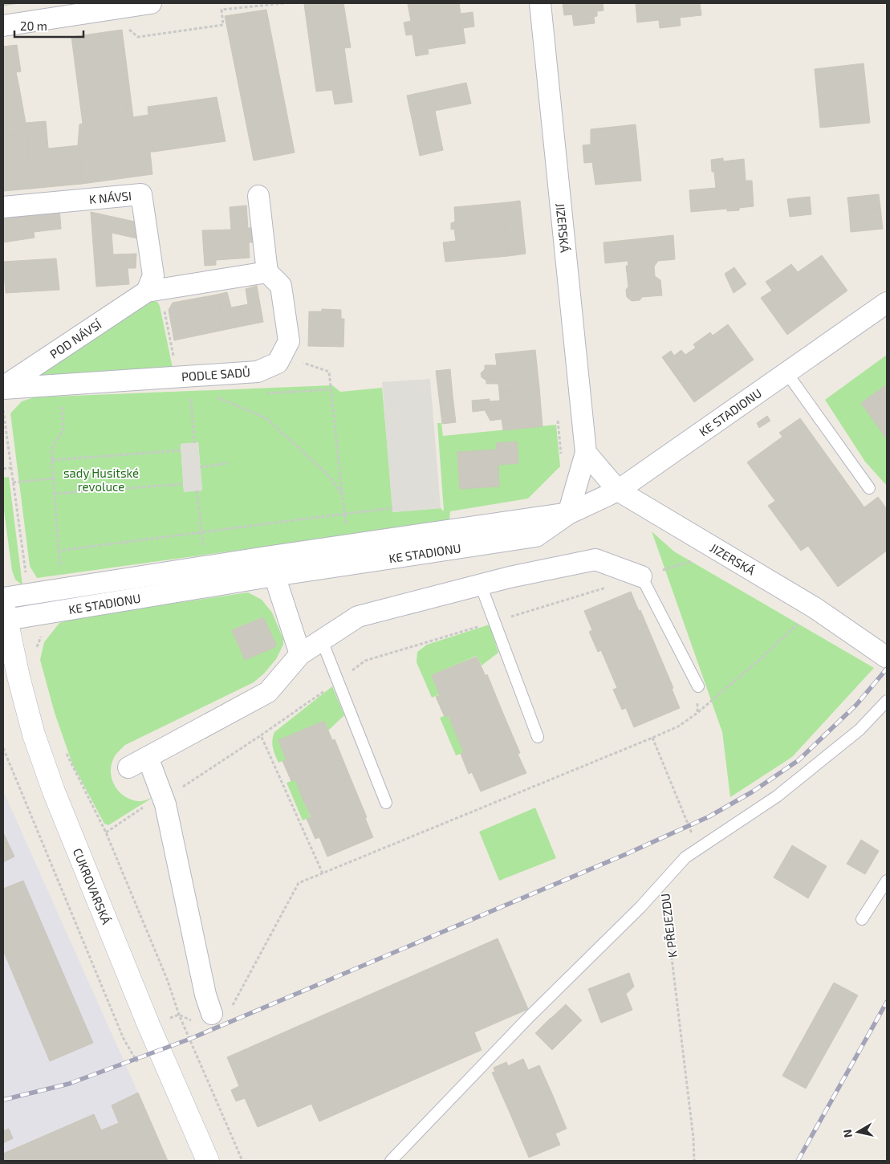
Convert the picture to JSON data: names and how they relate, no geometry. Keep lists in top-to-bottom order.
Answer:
{
  "streets": {
    "street": [
      "K NÁVSI",
      "JIZERSKÁ",
      "POD NÁVSÍ",
      "PODLE SADŮ",
      "KE STADIONU",
      "CUKROVARSKÁ"
    ],
    "lane": ["K PŘEJEZDU"]
  },
  "crossings": [
    ["K NÁVSI", "POD NÁVSÍ"],
    ["JIZERSKÁ", "KE STADIONU"],
    ["POD NÁVSÍ", "PODLE SADŮ"],
    ["KE STADIONU", "CUKROVARSKÁ"]
  ],
  "parks": ["sady Husitské revoluce"],
  "scale_bar": "20 m",
  "north": "left"
}
